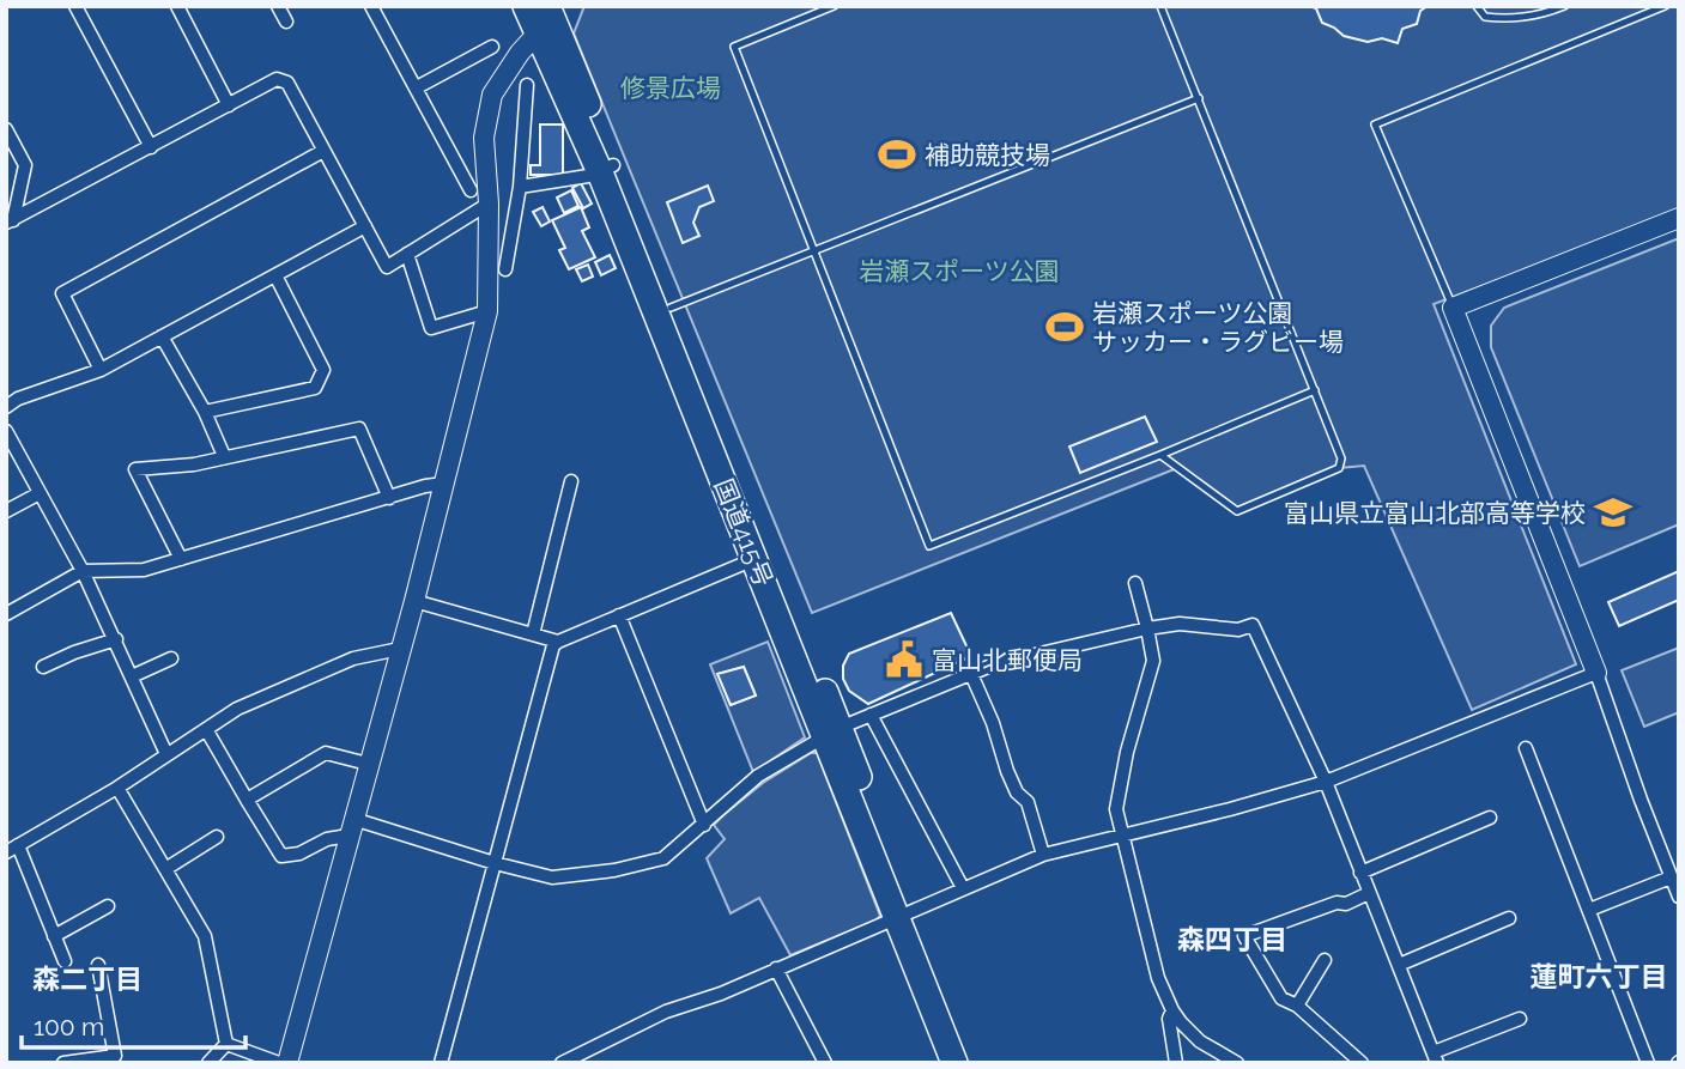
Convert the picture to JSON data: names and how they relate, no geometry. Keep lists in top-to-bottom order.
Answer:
{
  "streets": {
    "highway": ["国道415号"]
  },
  "districts": ["森四丁目", "蓮町六丁目", "森二丁目"],
  "parks": ["修景広場", "岩瀬スポーツ公園"],
  "places": {
    "sports": ["補助競技場", "岩瀬スポーツ公園 サッカー・ラグビー場"],
    "school or university": ["富山県立富山北部高等学校"],
    "public building": ["富山北郵便局"]
  },
  "scale_bar": "100 m"
}
